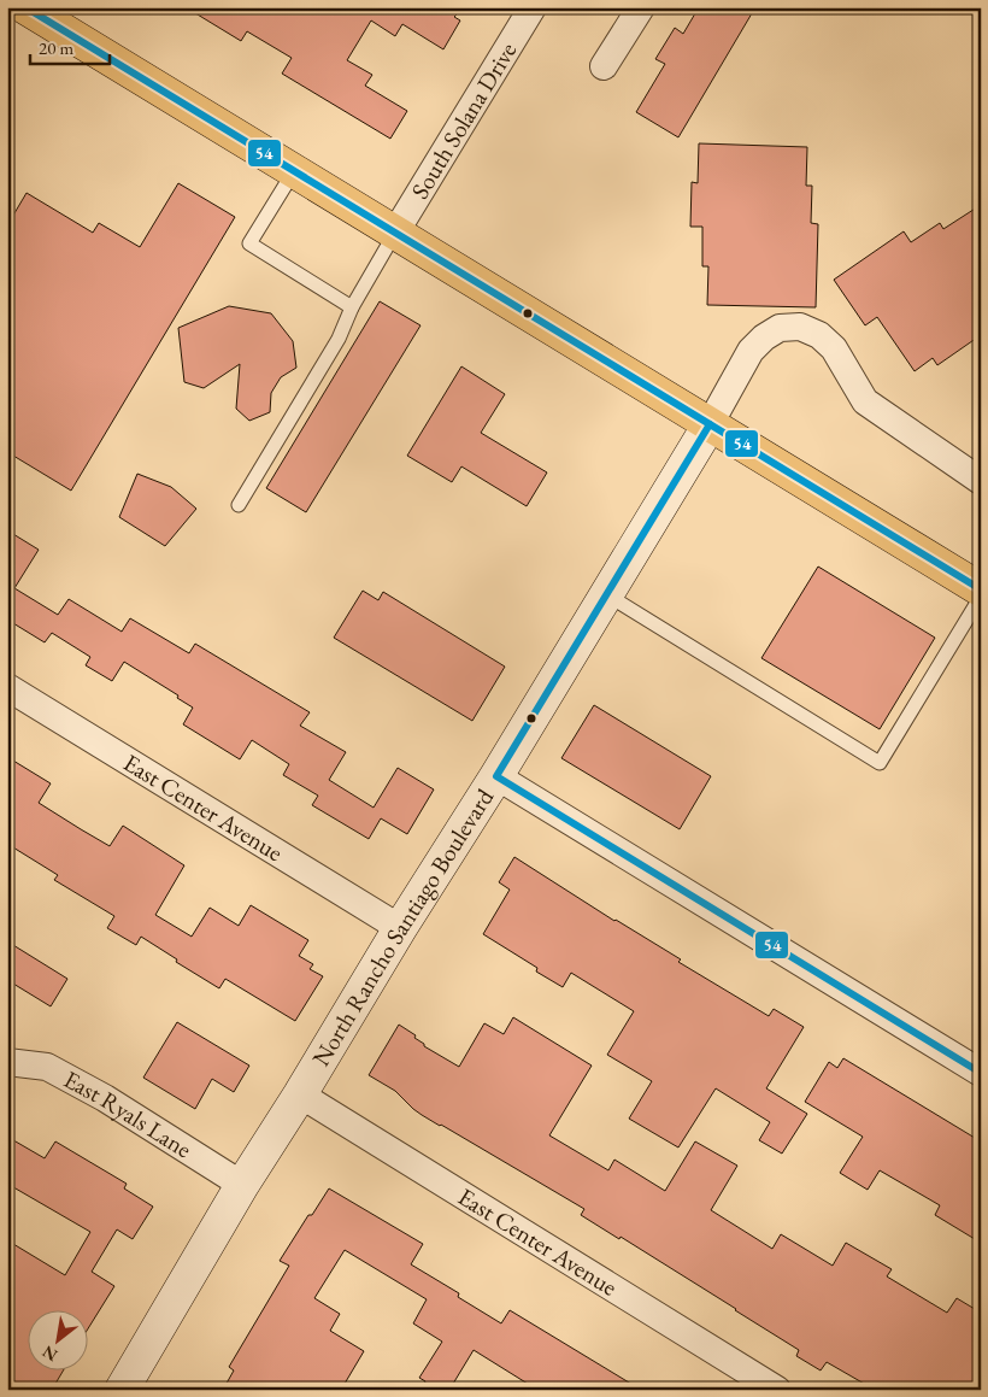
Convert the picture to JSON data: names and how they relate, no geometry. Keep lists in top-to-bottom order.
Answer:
{
  "streets": {
    "street": [
      "South Solana Drive",
      "East Center Avenue",
      "North Rancho Santiago Boulevard",
      "East Ryals Lane"
    ]
  },
  "crossings": [
    ["East Center Avenue", "North Rancho Santiago Boulevard"],
    ["North Rancho Santiago Boulevard", "East Ryals Lane"]
  ],
  "lines": ["transit line 54"],
  "scale_bar": "20 m",
  "north": "bottom left"
}
